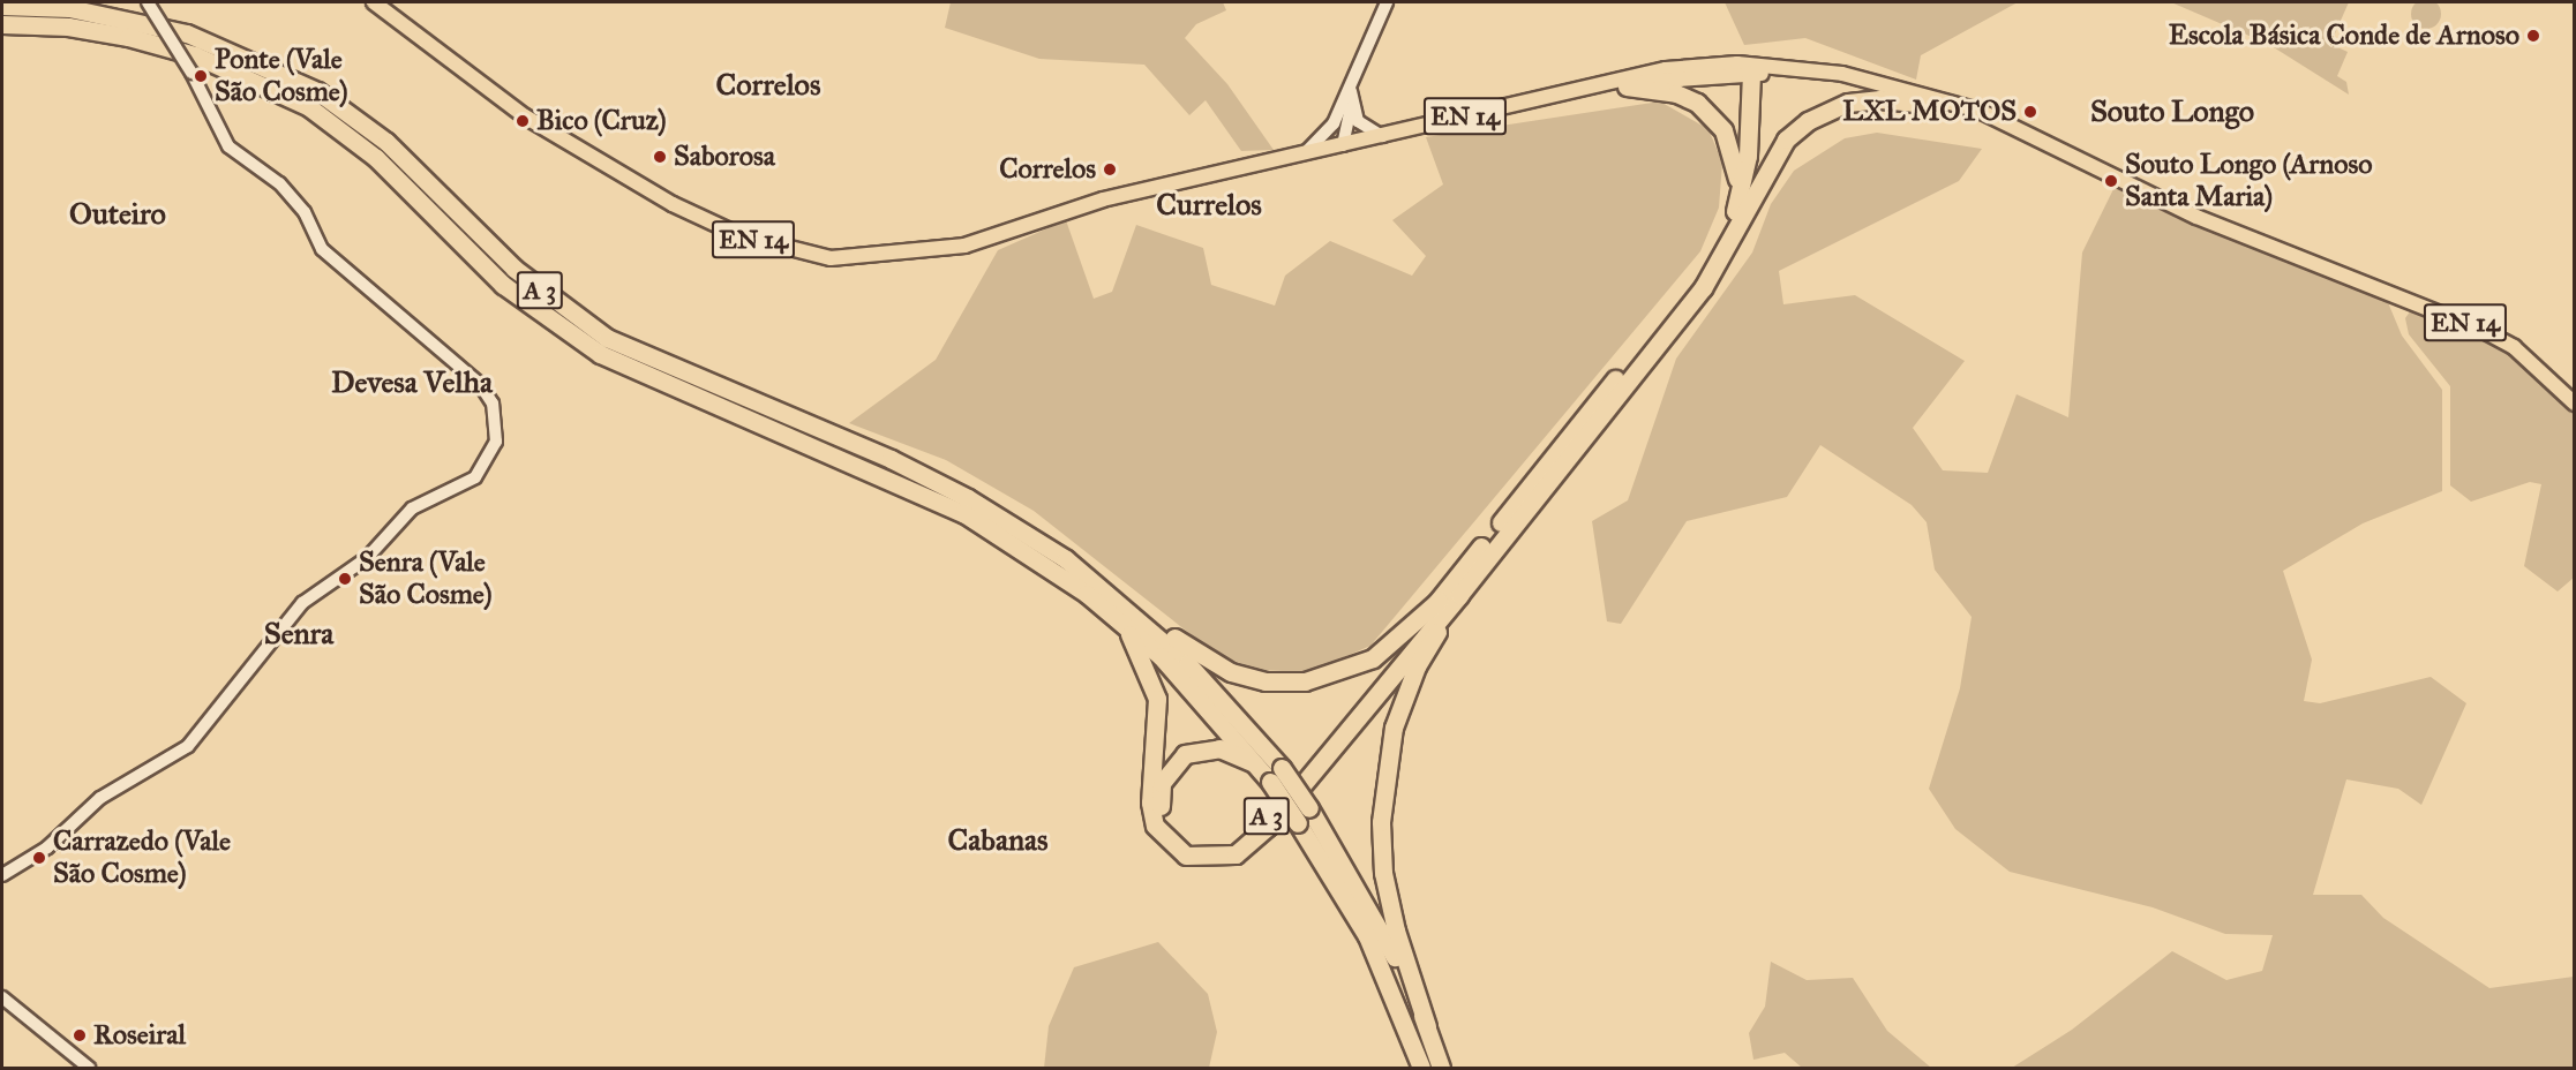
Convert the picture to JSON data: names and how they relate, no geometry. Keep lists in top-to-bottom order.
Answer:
{
  "streets": {
    "highway": ["A 3"],
    "main road": ["EN 14"]
  },
  "districts": [
    "Correlos",
    "Souto Longo",
    "Currelos",
    "Outeiro",
    "Devesa Velha",
    "Senra",
    "Cabanas"
  ],
  "places": [
    "Escola Básica Conde de Arnoso",
    "Ponte (Vale São Cosme)",
    "LXL MOTOS",
    "Bico (Cruz)",
    "Saborosa",
    "Correlos",
    "Souto Longo (Arnoso Santa Maria)",
    "Senra (Vale São Cosme)",
    "Carrazedo (Vale São Cosme)",
    "Roseiral"
  ]
}
